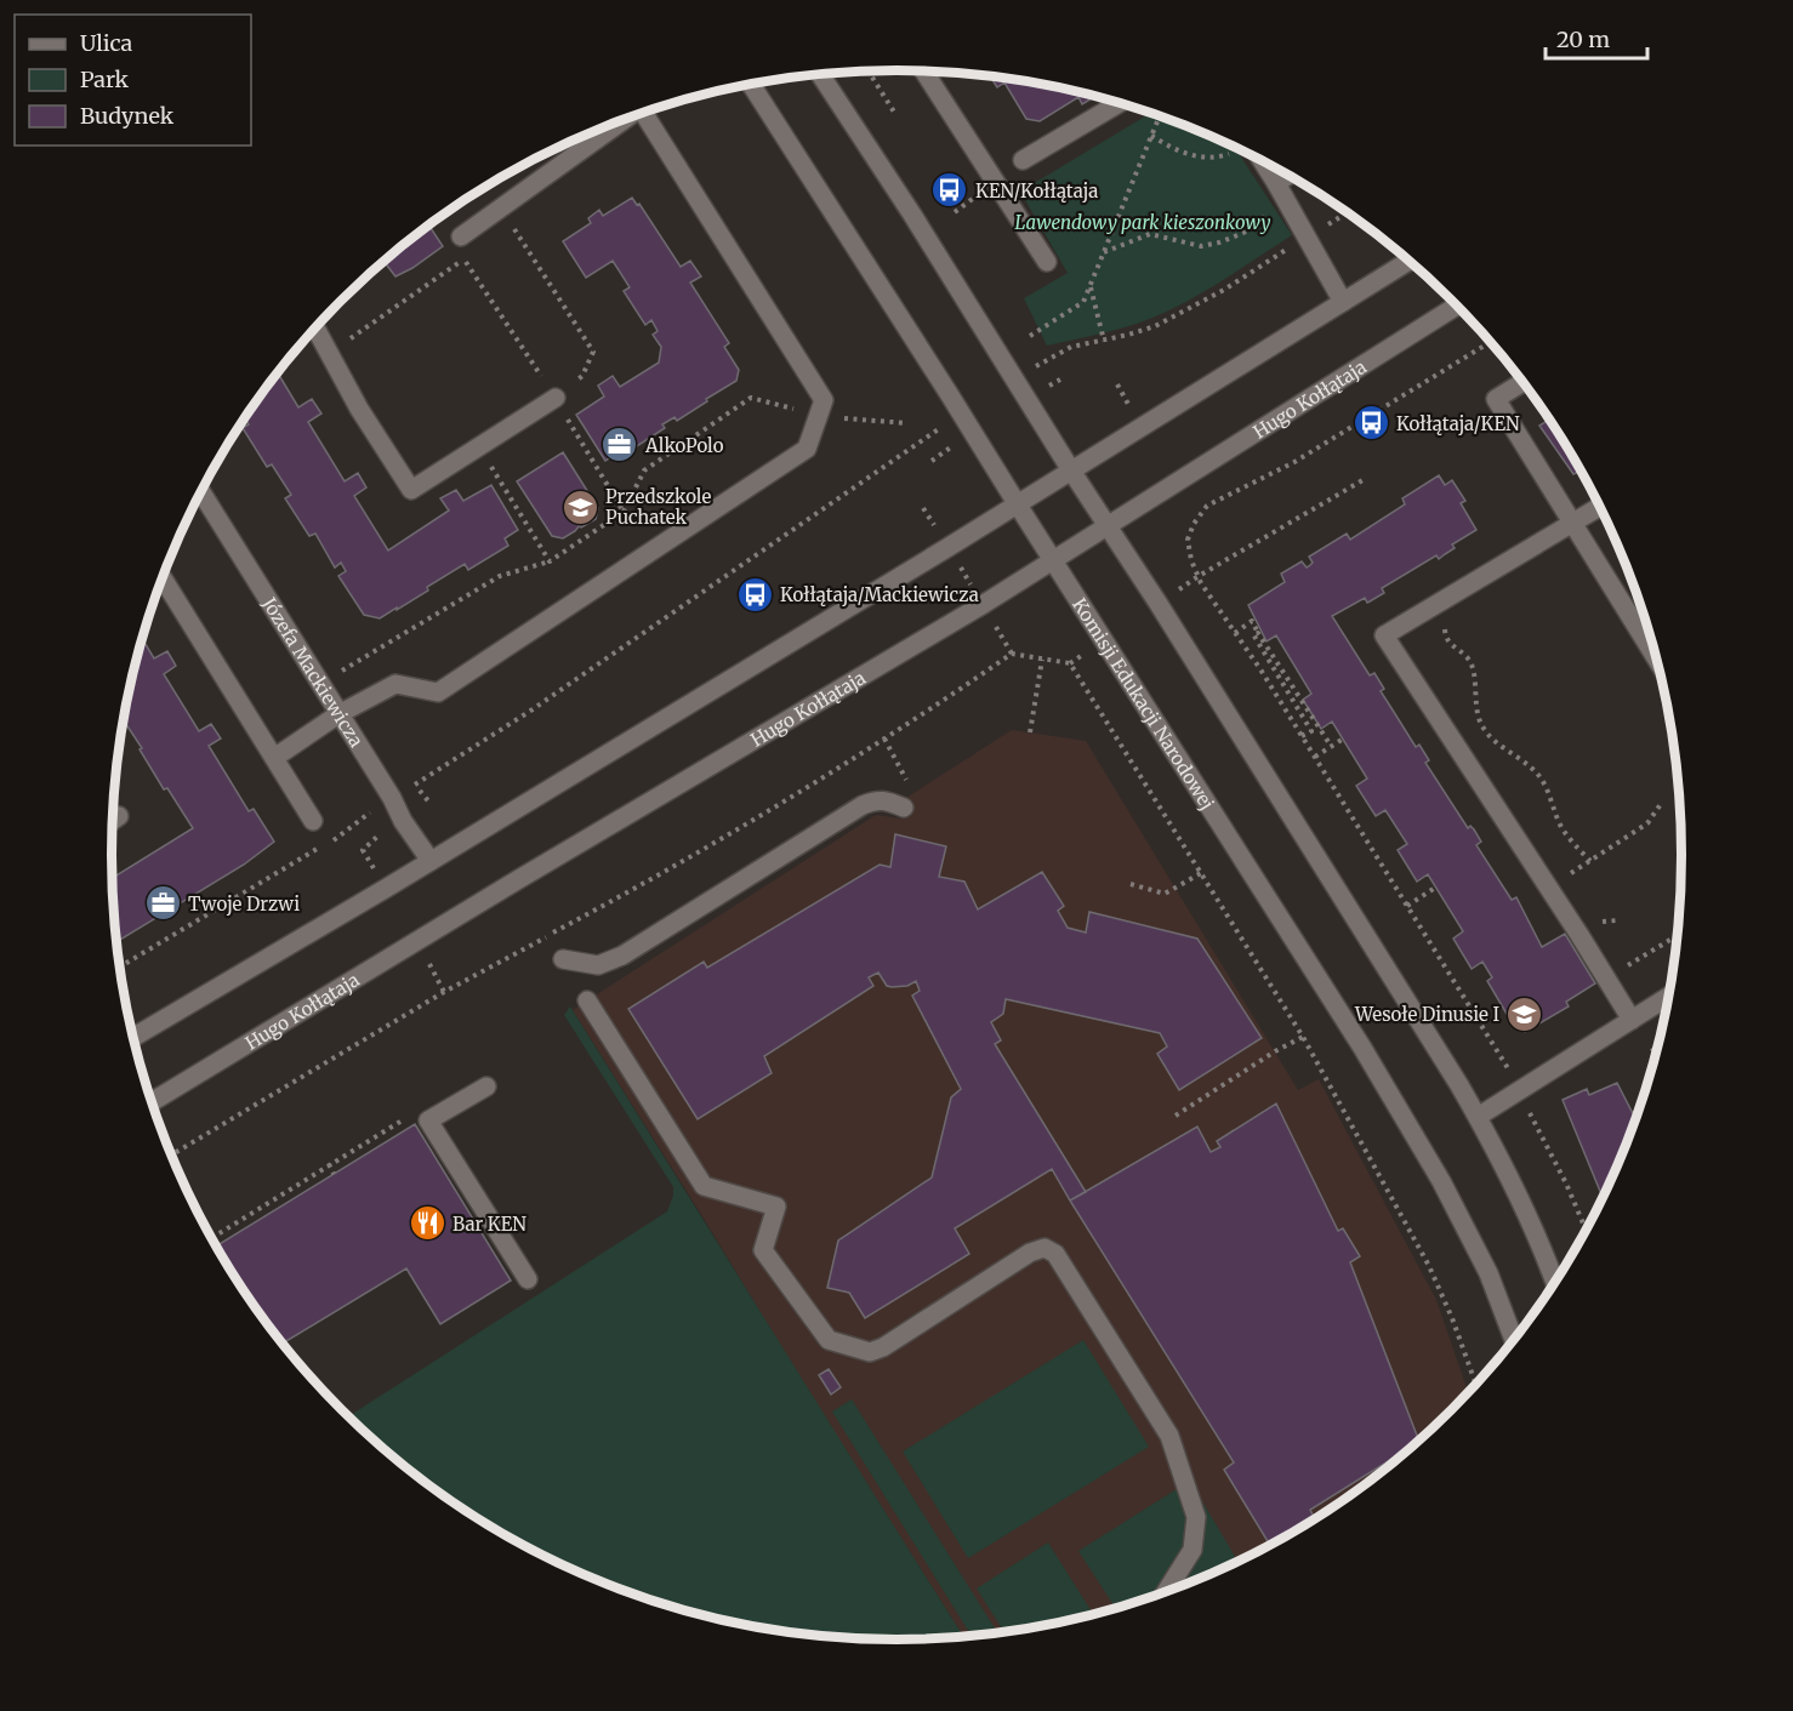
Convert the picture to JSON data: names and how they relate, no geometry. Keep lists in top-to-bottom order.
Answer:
{
  "streets": {
    "street": ["Hugo Kołłątaja", "Józefa Mackiewicza", "Komisji Edukacji Narodowej"]
  },
  "crossings": [
    ["Hugo Kołłątaja", "Komisji Edukacji Narodowej"]
  ],
  "parks": ["Lawendowy park kieszonkowy"],
  "places": {
    "bus stop": ["KEN/Kołłątaja", "Kołłątaja/KEN", "Kołłątaja/Mackiewicza"],
    "office": ["AlkoPolo", "Twoje Drzwi"],
    "school or university": ["Przedszkole Puchatek", "Wesołe Dinusie I"],
    "restaurant": ["Bar KEN"]
  },
  "legend": ["Ulica", "Park", "Budynek"],
  "scale_bar": "20 m"
}
